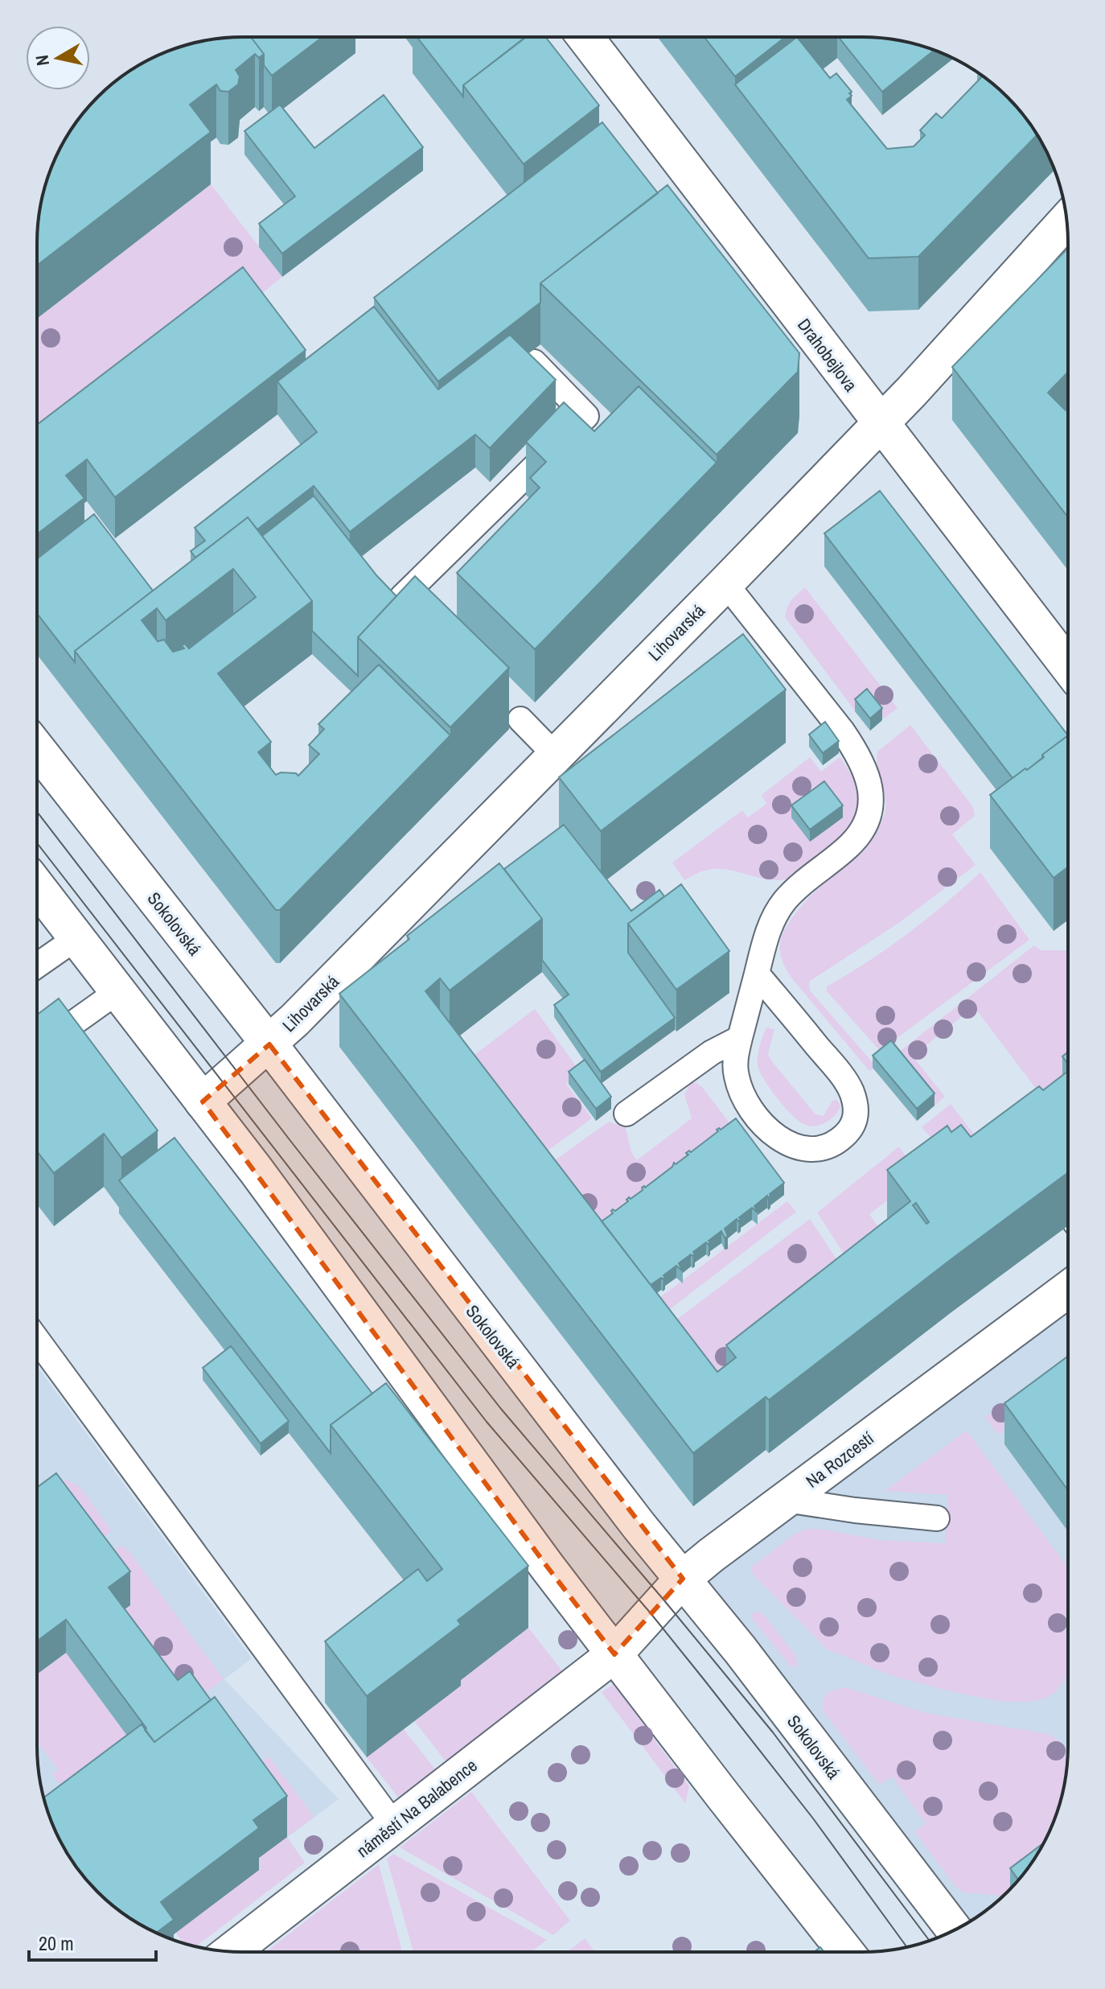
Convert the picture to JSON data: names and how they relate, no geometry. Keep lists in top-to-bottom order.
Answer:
{
  "streets": {
    "street": [
      "Drahobejlova",
      "Lihovarská",
      "Sokolovská",
      "Na Rozcestí",
      "náměstí Na Balabence"
    ]
  },
  "crossings": [
    ["Drahobejlova", "Lihovarská"],
    ["Lihovarská", "Sokolovská"],
    ["Sokolovská", "Na Rozcestí"],
    ["Na Rozcestí", "náměstí Na Balabence"]
  ],
  "scale_bar": "20 m",
  "north": "left"
}
